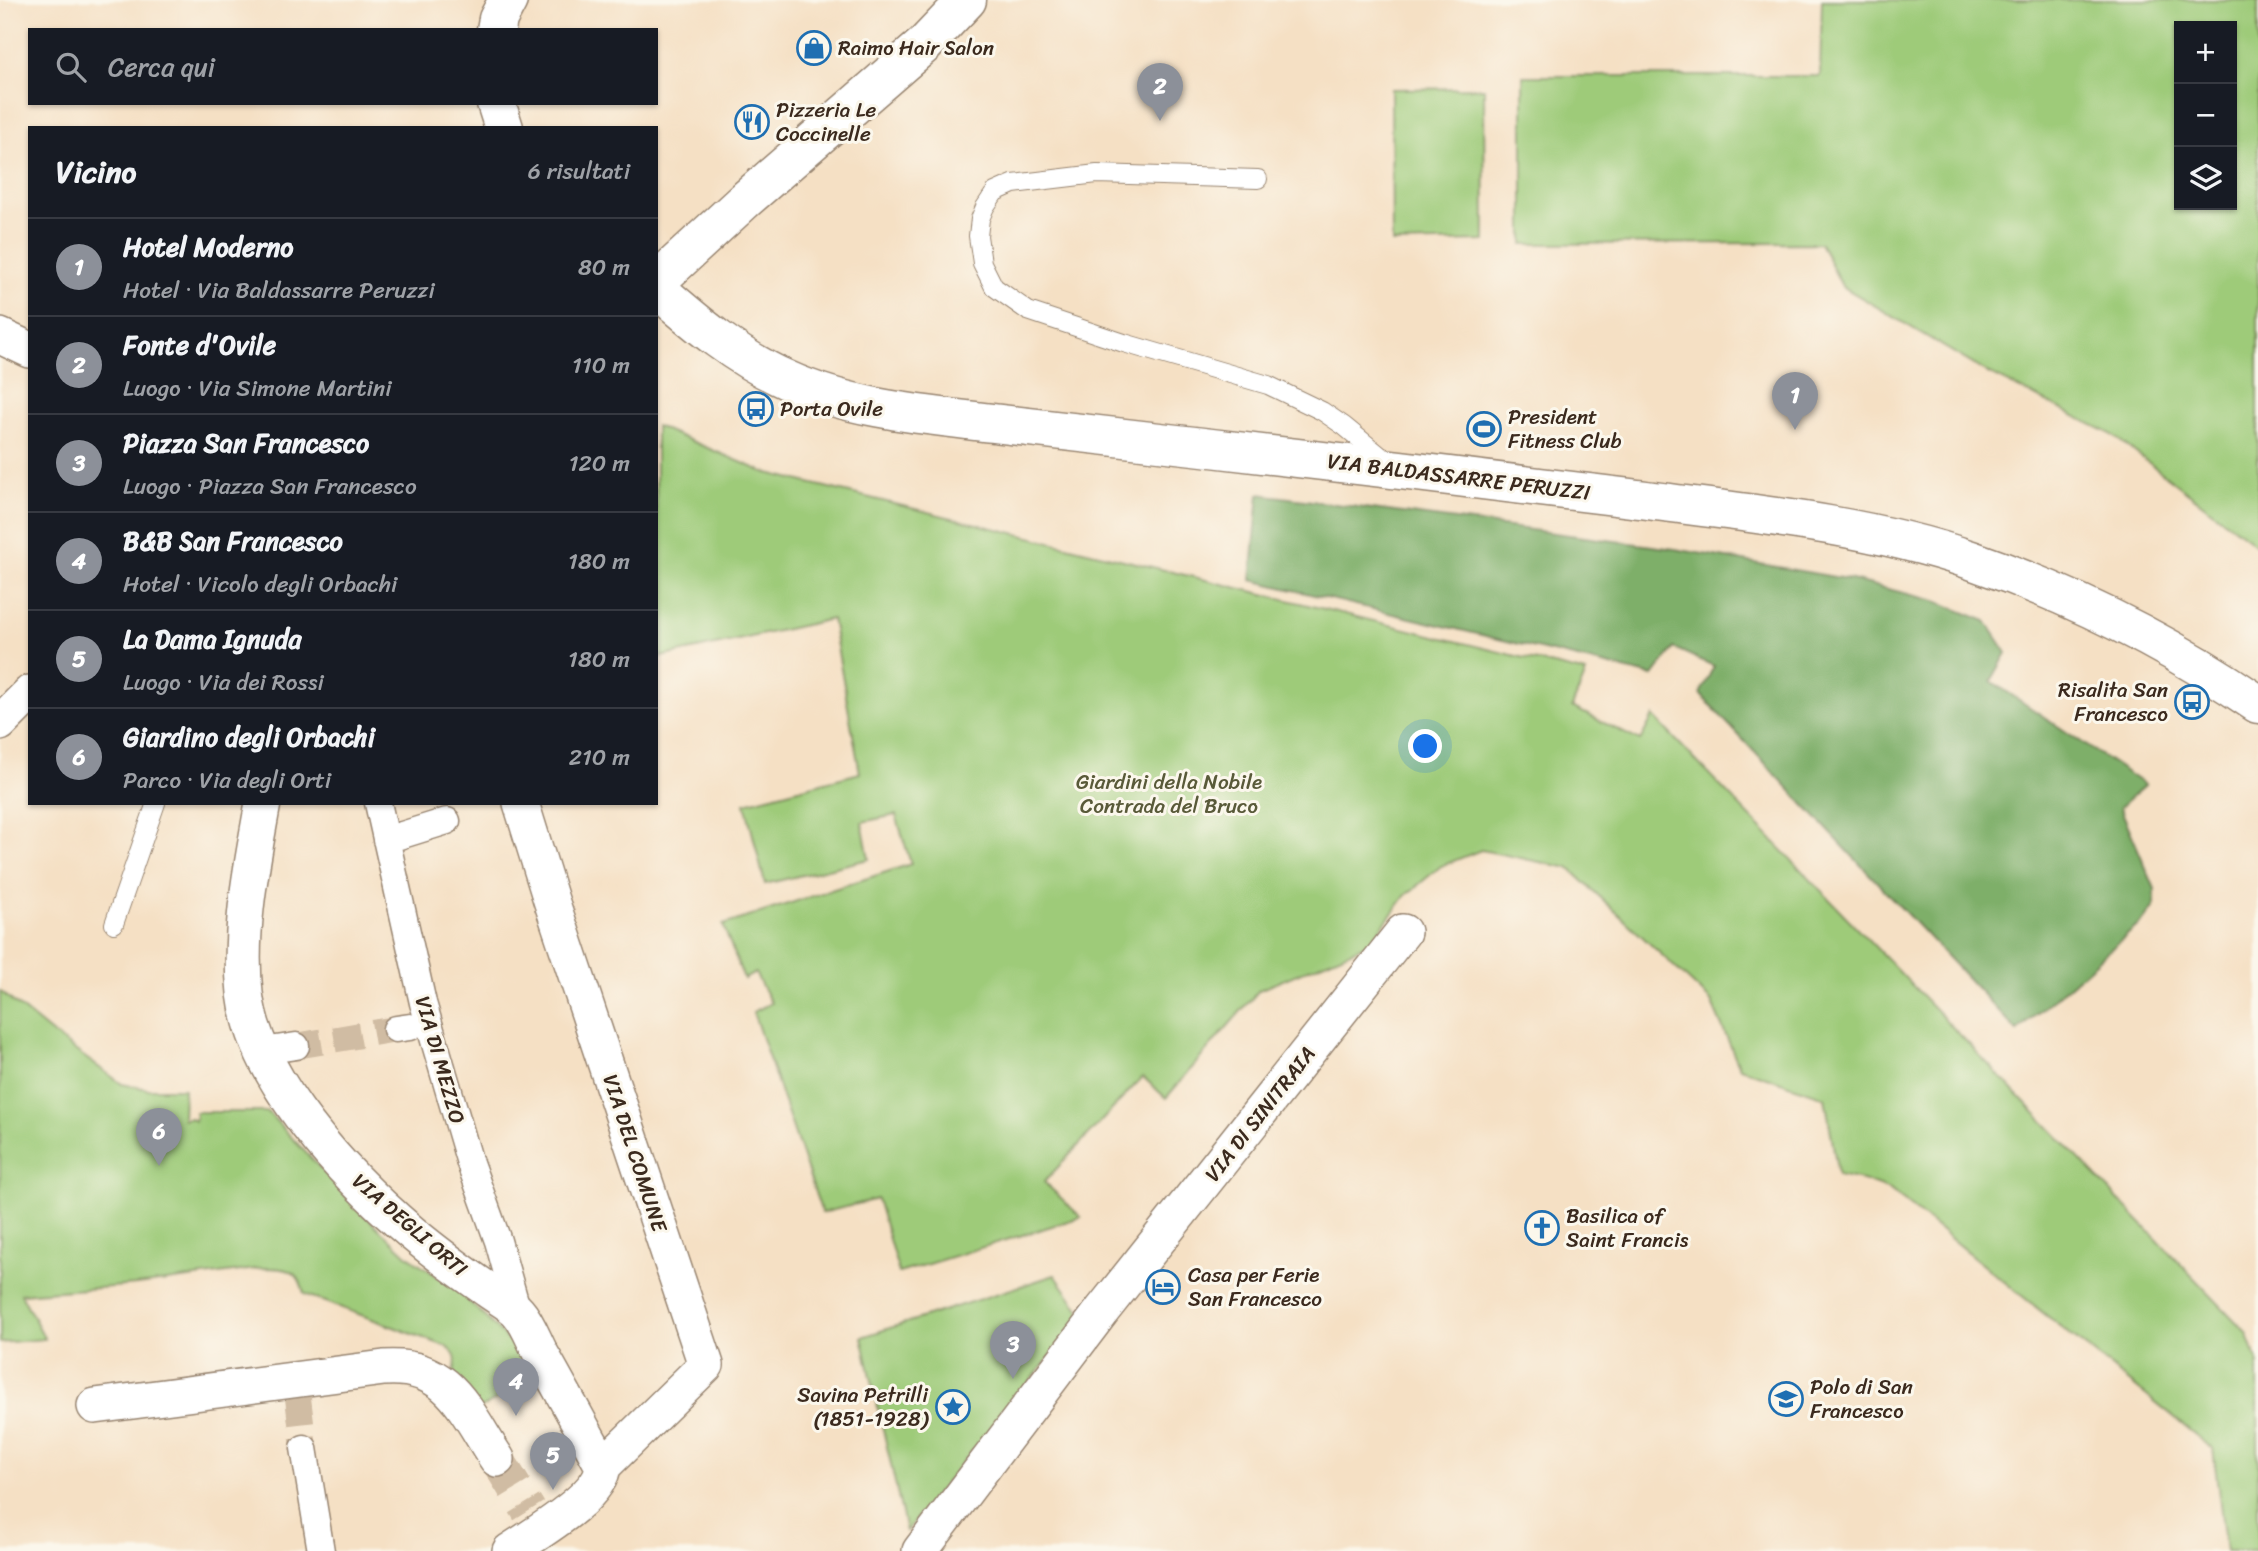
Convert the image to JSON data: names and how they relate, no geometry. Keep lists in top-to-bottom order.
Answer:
{
  "streets": {
    "street": [
      "VIA BALDASSARRE PERUZZI",
      "VIA DI MEZZO",
      "VIA DI SINITRAIA",
      "VIA DEL COMUNE",
      "VIA DEGLI ORTI"
    ]
  },
  "crossings": [
    ["VIA DI MEZZO", "VIA DEGLI ORTI"],
    ["VIA DEL COMUNE", "VIA DEGLI ORTI"]
  ],
  "parks": ["Giardini della Nobile Contrada del Bruco"],
  "places": {
    "shop": ["Raimo Hair Salon"],
    "restaurant": ["Pizzeria Le Coccinelle"],
    "bus stop": ["Porta Ovile", "Risalita San Francesco"],
    "sports": ["President Fitness Club"],
    "church": ["Basilica of Saint Francis"],
    "hotel": ["Casa per Ferie San Francesco"],
    "school or university": ["Polo di San Francesco"],
    "place": ["Savina Petrilli (1851-1928)"]
  },
  "page": {
    "map_buttons": ["+", "−"],
    "search": "Cerca qui",
    "pins": [
      "2",
      "1",
      "6",
      "3",
      "4",
      "5"
    ],
    "heading": ["Vicino", "6 risultati"],
    "list": [
      {
        "mark": "1",
        "name": "Hotel Moderno",
        "note": "Hotel · Via Baldassarre Peruzzi",
        "value": "80 m"
      },
      {
        "mark": "2",
        "name": "Fonte d'Ovile",
        "note": "Luogo · Via Simone Martini",
        "value": "110 m"
      },
      {
        "mark": "3",
        "name": "Piazza San Francesco",
        "note": "Luogo · Piazza San Francesco",
        "value": "120 m"
      },
      {
        "mark": "4",
        "name": "B&B San Francesco",
        "note": "Hotel · Vicolo degli Orbachi",
        "value": "180 m"
      },
      {
        "mark": "5",
        "name": "La Dama Ignuda",
        "note": "Luogo · Via dei Rossi",
        "value": "180 m"
      },
      {
        "mark": "6",
        "name": "Giardino degli Orbachi",
        "note": "Parco · Via degli Orti",
        "value": "210 m"
      }
    ]
  }
}
